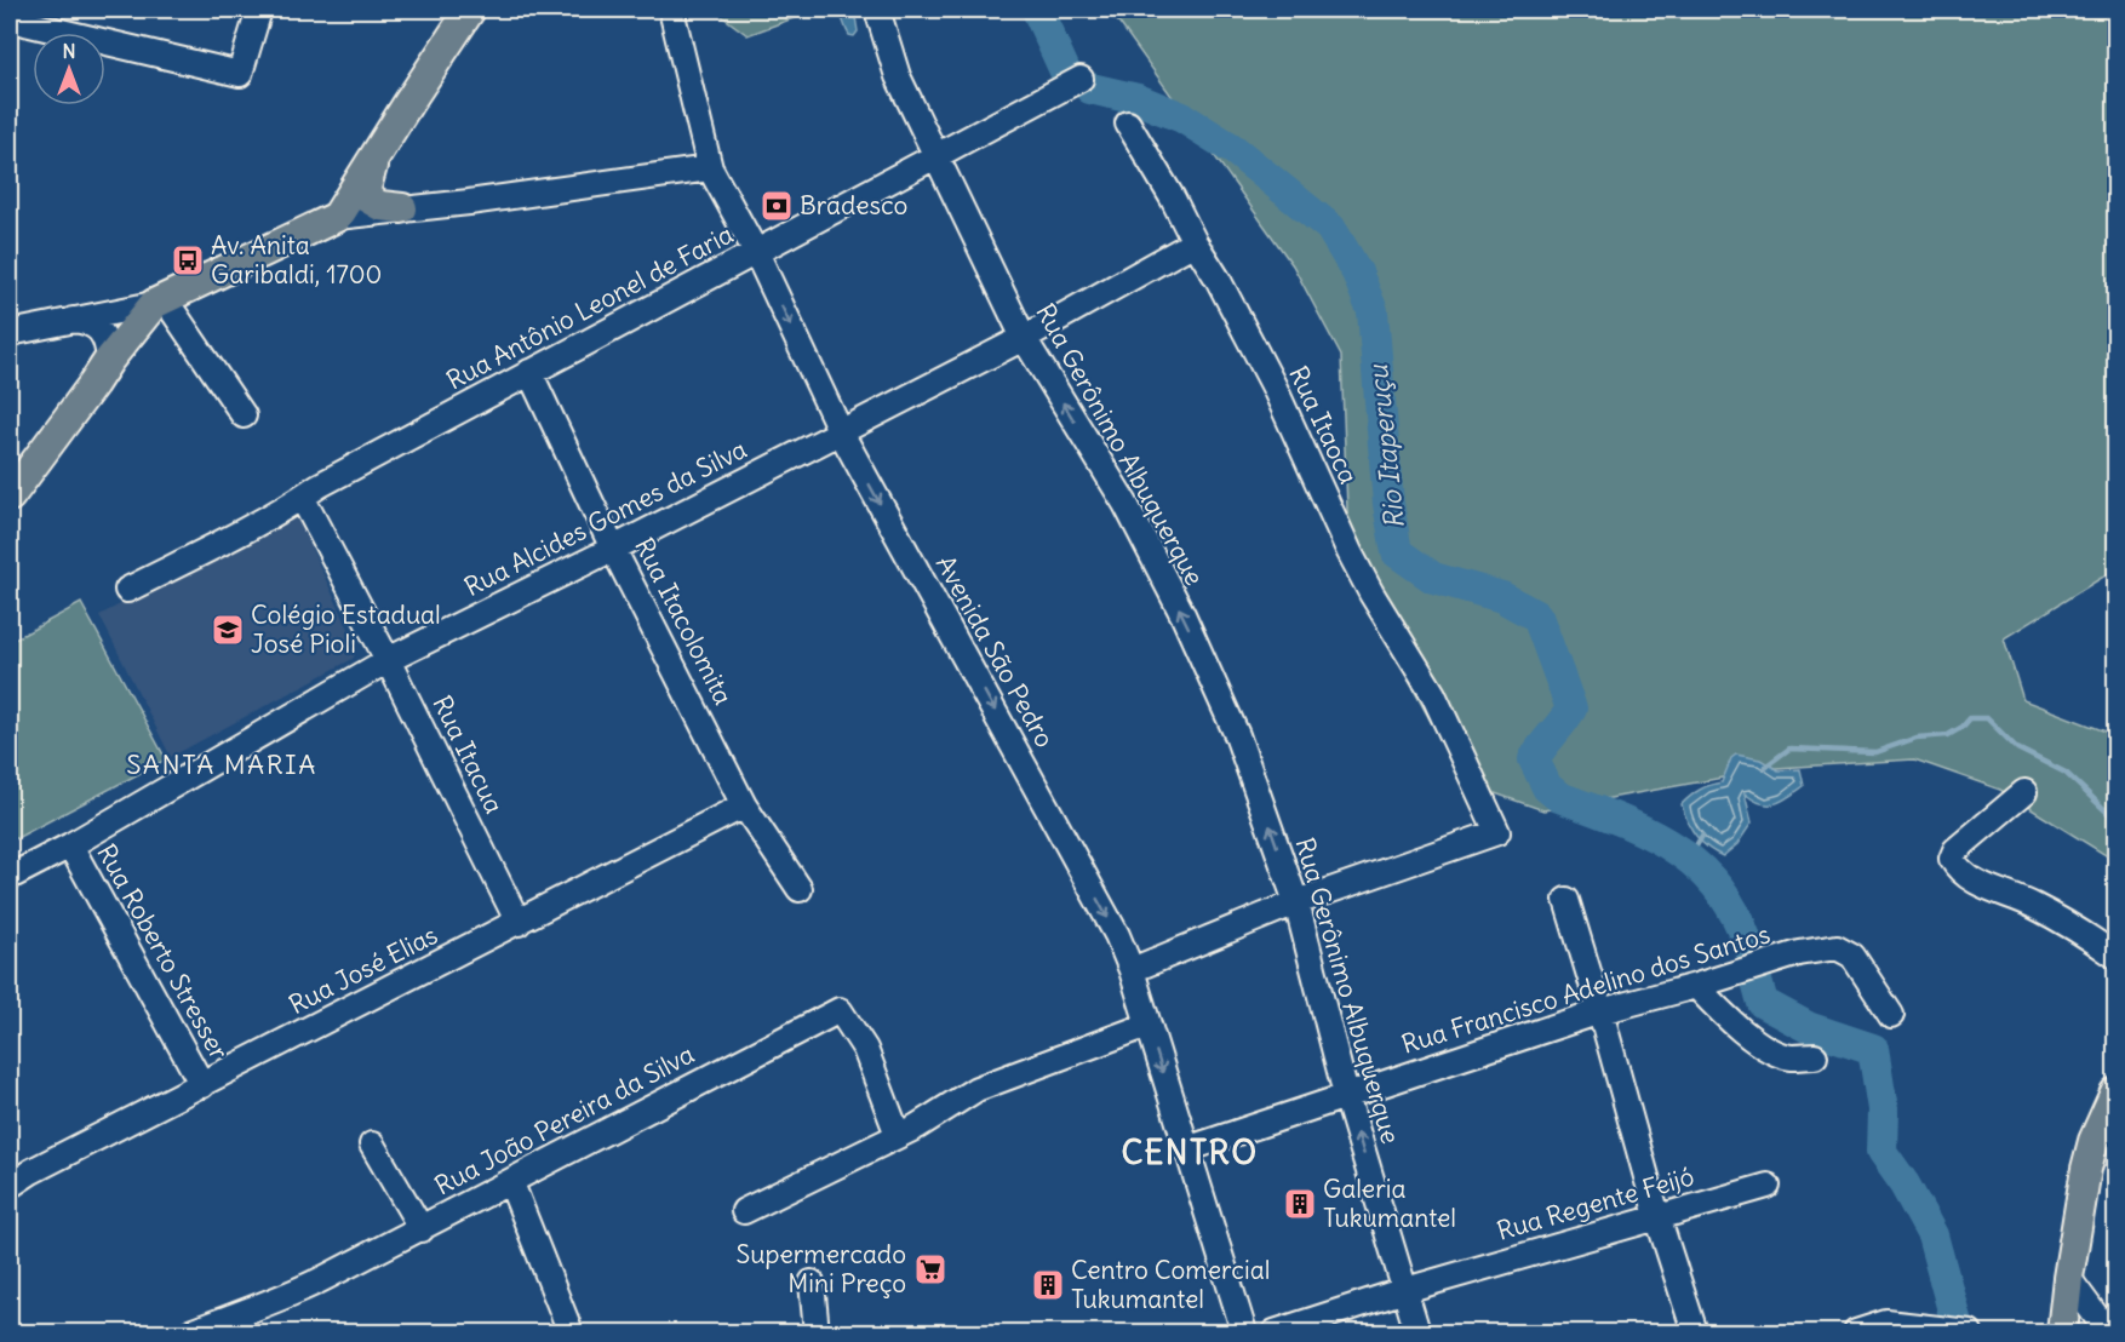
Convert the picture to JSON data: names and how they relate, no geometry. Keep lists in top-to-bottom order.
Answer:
{
  "streets": {
    "street": [
      "Rua Antônio Leonel de Faria",
      "Rua Itaoca",
      "Rua Gerônimo Albuquerque",
      "Rua Alcides Gomes da Silva",
      "Rua Itacolomita",
      "Avenida São Pedro",
      "Rua Itacua",
      "Rua Roberto Stresser",
      "Rua José Elias",
      "Rua Francisco Adelino dos Santos",
      "Rua João Pereira da Silva",
      "Rua Regente Feijó"
    ]
  },
  "crossings": [
    ["Rua Antônio Leonel de Faria", "Rua Gerônimo Albuquerque"],
    ["Rua Antônio Leonel de Faria", "Rua Itacolomita"],
    ["Rua Antônio Leonel de Faria", "Avenida São Pedro"],
    ["Rua Antônio Leonel de Faria", "Rua Itacua"],
    ["Rua Itaoca", "Rua Gerônimo Albuquerque"],
    ["Rua Itaoca", "Rua Alcides Gomes da Silva"],
    ["Rua Gerônimo Albuquerque", "Rua Alcides Gomes da Silva"],
    ["Rua Gerônimo Albuquerque", "Rua Francisco Adelino dos Santos"],
    ["Rua Gerônimo Albuquerque", "Rua Regente Feijó"],
    ["Rua Alcides Gomes da Silva", "Rua Itacolomita"],
    ["Rua Alcides Gomes da Silva", "Avenida São Pedro"],
    ["Rua Alcides Gomes da Silva", "Rua Itacua"],
    ["Rua Alcides Gomes da Silva", "Rua Roberto Stresser"],
    ["Rua Itacolomita", "Rua José Elias"],
    ["Avenida São Pedro", "Rua Francisco Adelino dos Santos"],
    ["Rua Itacua", "Rua José Elias"],
    ["Rua Roberto Stresser", "Rua José Elias"]
  ],
  "one_way": ["Rua Gerônimo Albuquerque", "Avenida São Pedro"],
  "districts": ["SANTA MARIA", "CENTRO"],
  "water": ["Rio Itaperuçu"],
  "places": {
    "bank": ["Bradesco"],
    "bus stop": ["Av. Anita Garibaldi, 1700"],
    "school or university": ["Colégio Estadual José Pioli"],
    "building": ["Galeria Tukumantel", "Centro Comercial Tukumantel"],
    "supermarket": ["Supermercado Mini Preço"]
  },
  "north": "top"
}
